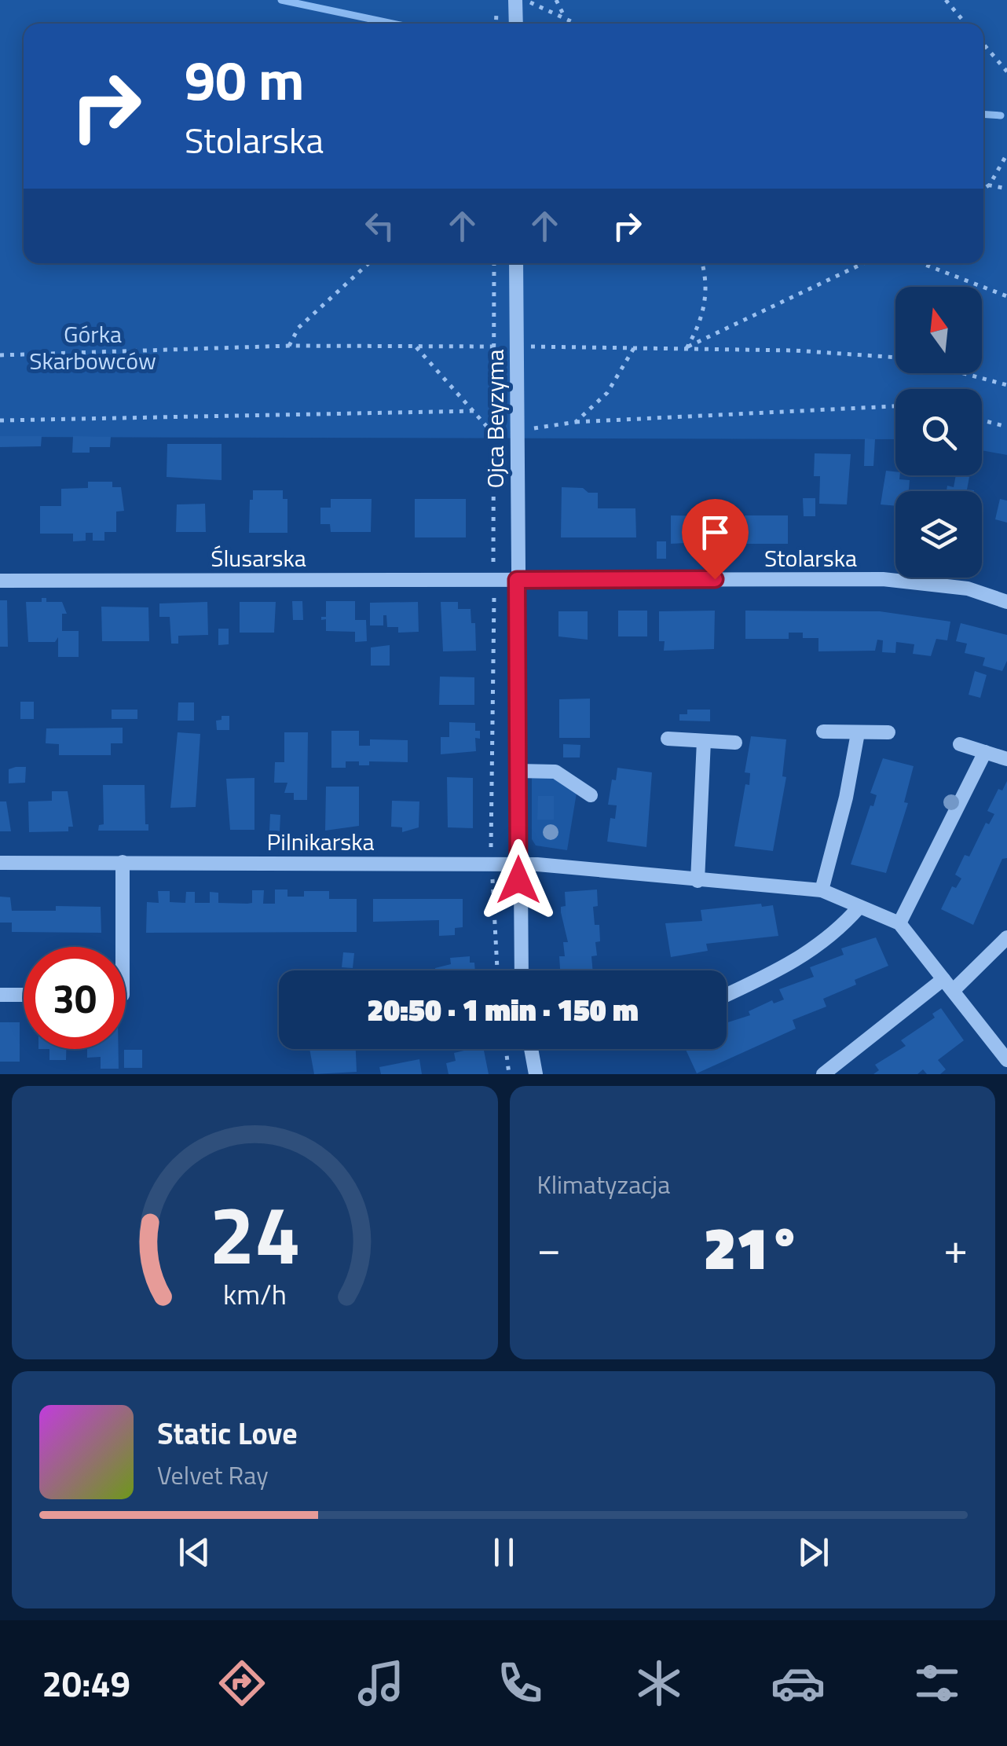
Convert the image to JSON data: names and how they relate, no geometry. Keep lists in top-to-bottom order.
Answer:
{
  "streets": {
    "street": [
      "Ojca Beyzyma",
      "Ślusarska",
      "Stolarska",
      "Pilnikarska"
    ]
  },
  "crossings": [
    ["Ojca Beyzyma", "Ślusarska"],
    ["Ojca Beyzyma", "Stolarska"],
    ["Ojca Beyzyma", "Pilnikarska"],
    ["Ślusarska", "Stolarska"]
  ],
  "parks": ["Górka Skarbowców"],
  "north": "top",
  "page": {
    "turn": ["90 m", "Stolarska"],
    "limit": "30",
    "trip": "20:50 · 1 min · 150 m",
    "tile": "Klimatyzacja",
    "heat": ["−", "21°", "+"],
    "song": ["Static Love", "Velvet Ray"],
    "tabs": "20:49",
    "gauge": ["24", "km/h"]
  }
}
